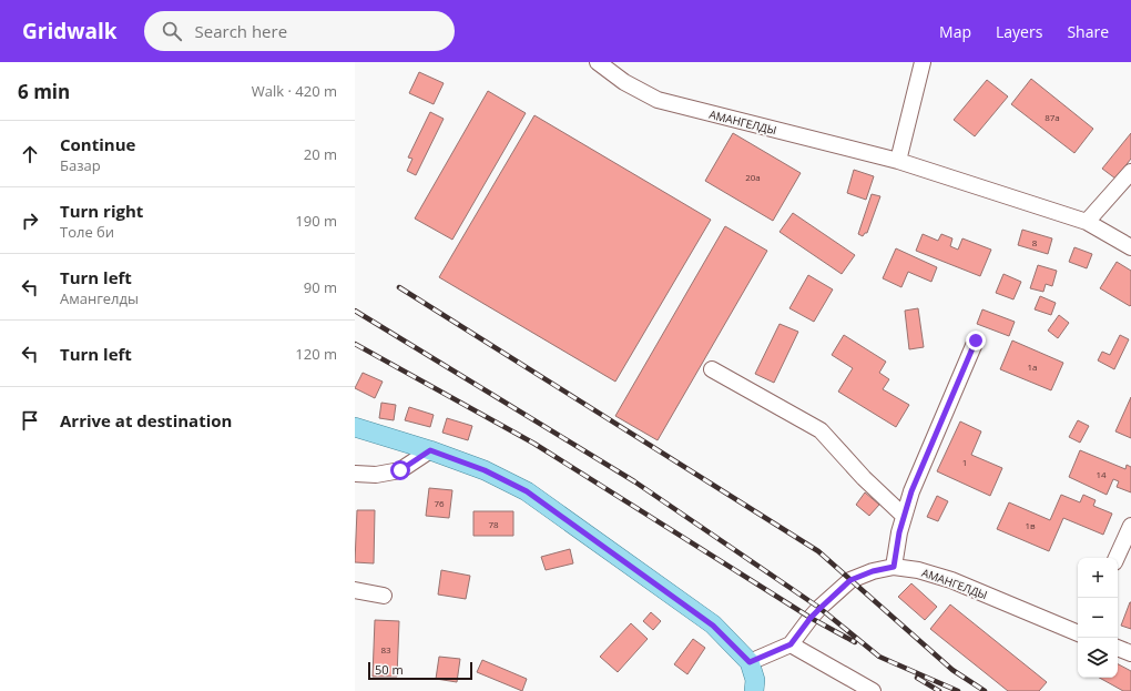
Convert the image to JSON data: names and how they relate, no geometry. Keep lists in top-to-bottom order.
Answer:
{
  "streets": {
    "street": ["АМАНГЕЛДЫ"]
  },
  "house_numbers": [
    "87а",
    "20а",
    "8",
    "1а",
    "1",
    "14",
    "76",
    "78",
    "1в",
    "83"
  ],
  "scale_bar": "50 m",
  "page": {
    "header": "Gridwalk",
    "search": "Search here",
    "nav": ["Map", "Layers", "Share"],
    "heading": ["6 min", "Walk · 420 m"],
    "list": [
      ["Continue", "Базар", "20 m"],
      ["Turn right", "Толе би", "190 m"],
      ["Turn left", "Амангелды", "90 m"],
      ["Turn left", "120 m"],
      "Arrive at destination"
    ],
    "map_buttons": ["+", "−"],
    "scale": "50 m"
  }
}
